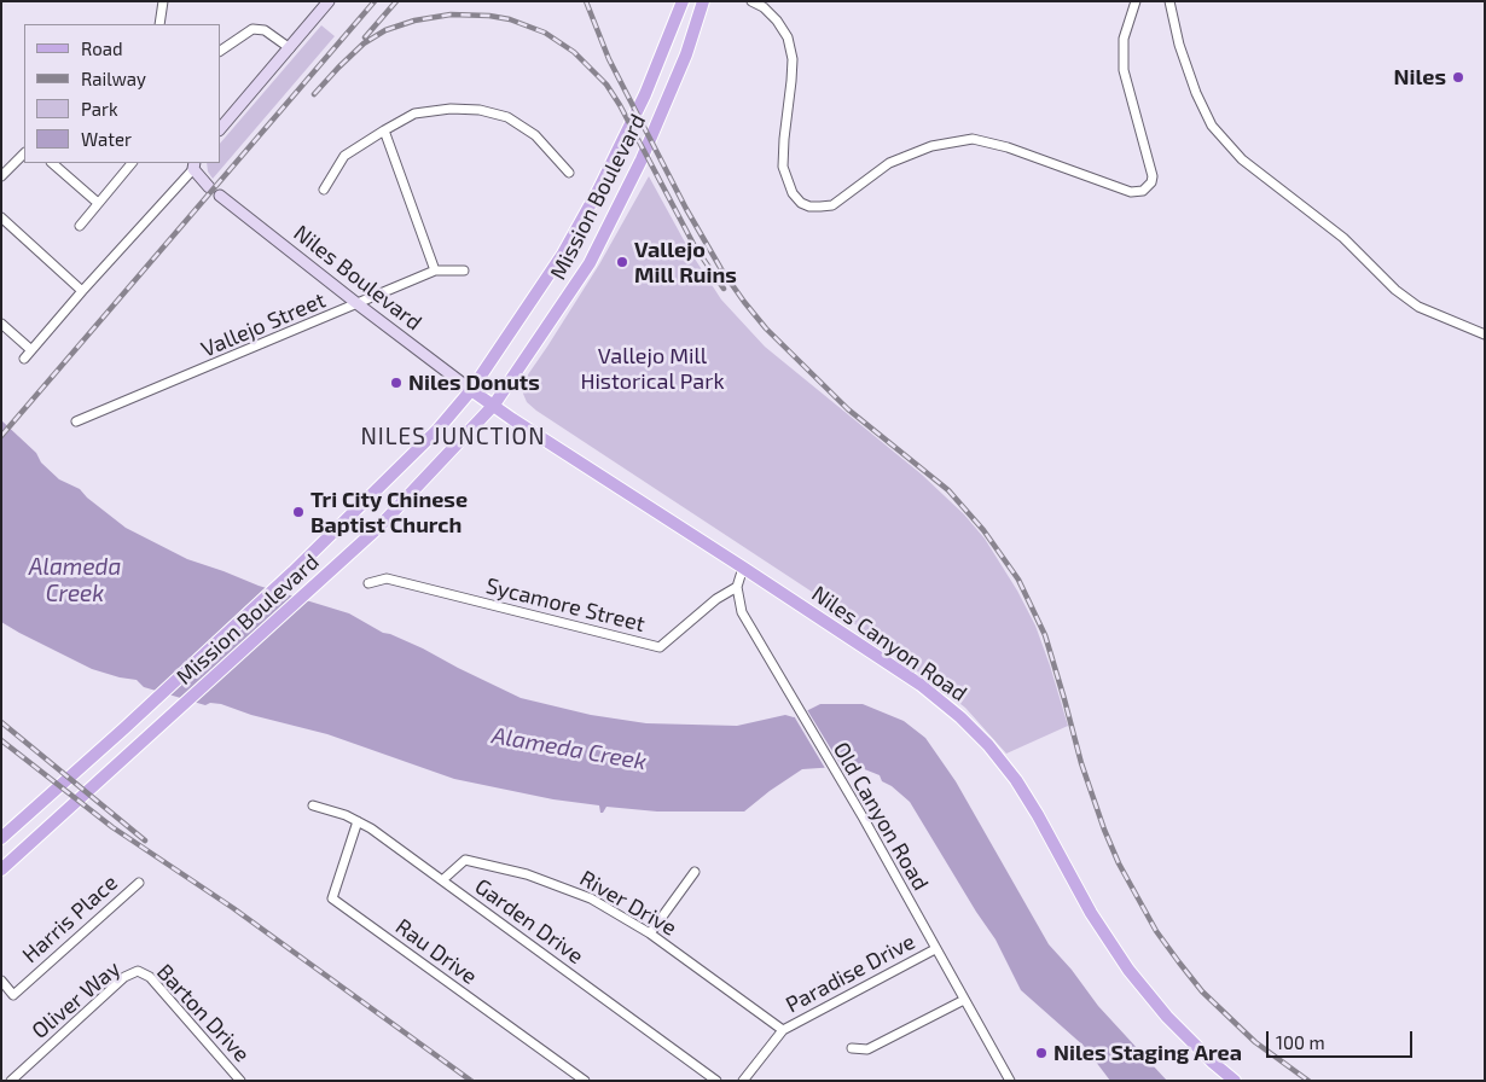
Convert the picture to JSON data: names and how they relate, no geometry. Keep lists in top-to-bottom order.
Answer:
{
  "streets": {
    "main road": ["Mission Boulevard", "Niles Boulevard", "Niles Canyon Road"],
    "street": [
      "Vallejo Street",
      "Sycamore Street",
      "Old Canyon Road",
      "River Drive",
      "Harris Place",
      "Garden Drive",
      "Rau Drive",
      "Paradise Drive",
      "Oliver Way",
      "Barton Drive"
    ]
  },
  "crossings": [
    ["Mission Boulevard", "Niles Boulevard"],
    ["Mission Boulevard", "Niles Canyon Road"],
    ["Niles Boulevard", "Vallejo Street"],
    ["Niles Boulevard", "Niles Canyon Road"],
    ["Sycamore Street", "Old Canyon Road"],
    ["Niles Canyon Road", "Old Canyon Road"],
    ["Old Canyon Road", "Paradise Drive"],
    ["River Drive", "Garden Drive"],
    ["River Drive", "Paradise Drive"],
    ["Garden Drive", "Rau Drive"],
    ["Oliver Way", "Barton Drive"]
  ],
  "districts": ["NILES JUNCTION"],
  "water": ["Alameda Creek"],
  "parks": ["Vallejo Mill Historical Park"],
  "places": [
    "Niles",
    "Vallejo Mill Ruins",
    "Niles Donuts",
    "Tri City Chinese Baptist Church",
    "Niles Staging Area"
  ],
  "legend": [
    "Road",
    "Railway",
    "Park",
    "Water"
  ],
  "scale_bar": "100 m"
}
